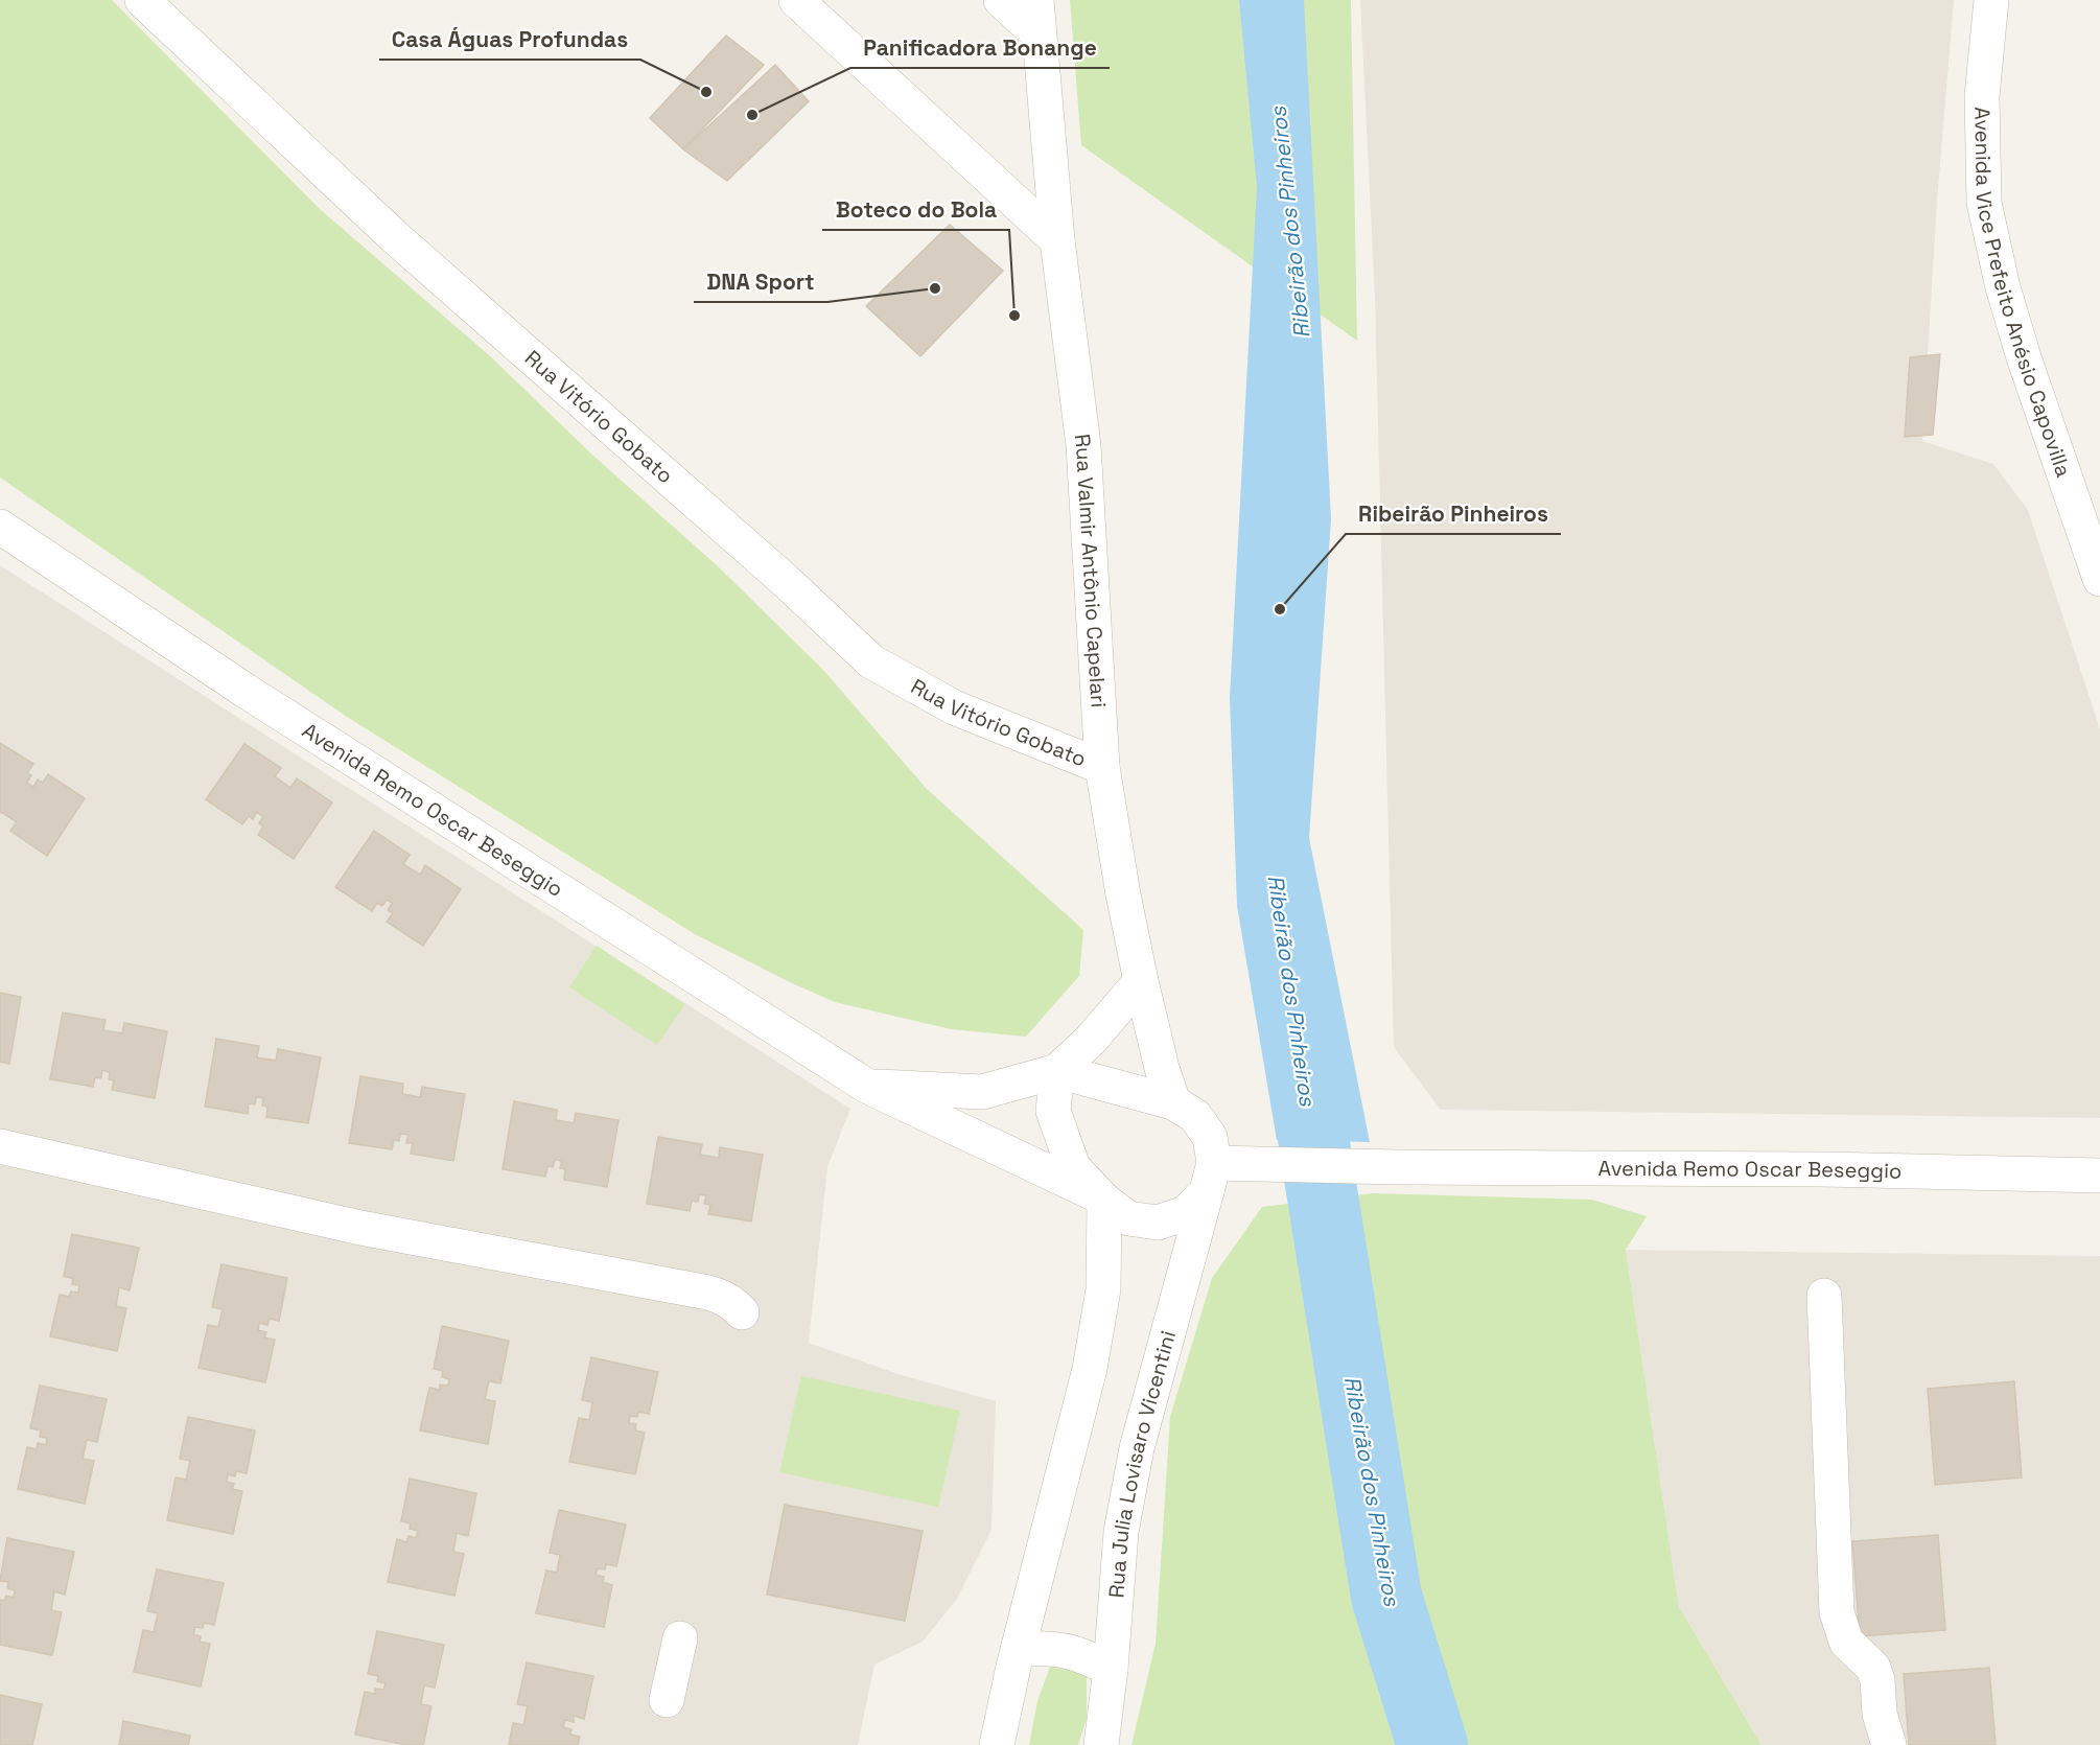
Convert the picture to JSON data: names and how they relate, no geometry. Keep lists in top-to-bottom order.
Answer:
{
  "streets": {
    "street": [
      "Avenida Vice Prefeito Anésio Capovilla",
      "Rua Vitório Gobato",
      "Rua Valmir Antônio Capelari",
      "Avenida Remo Oscar Beseggio",
      "Rua Julia Lovisaro Vicentini"
    ]
  },
  "crossings": [
    ["Rua Vitório Gobato", "Rua Valmir Antônio Capelari"],
    ["Rua Valmir Antônio Capelari", "Avenida Remo Oscar Beseggio"],
    ["Avenida Remo Oscar Beseggio", "Rua Julia Lovisaro Vicentini"]
  ],
  "water": ["Ribeirão dos Pinheiros"],
  "places": [
    "Casa Águas Profundas",
    "Panificadora Bonange",
    "DNA Sport",
    "Boteco do Bola",
    "Ribeirão Pinheiros"
  ]
}
